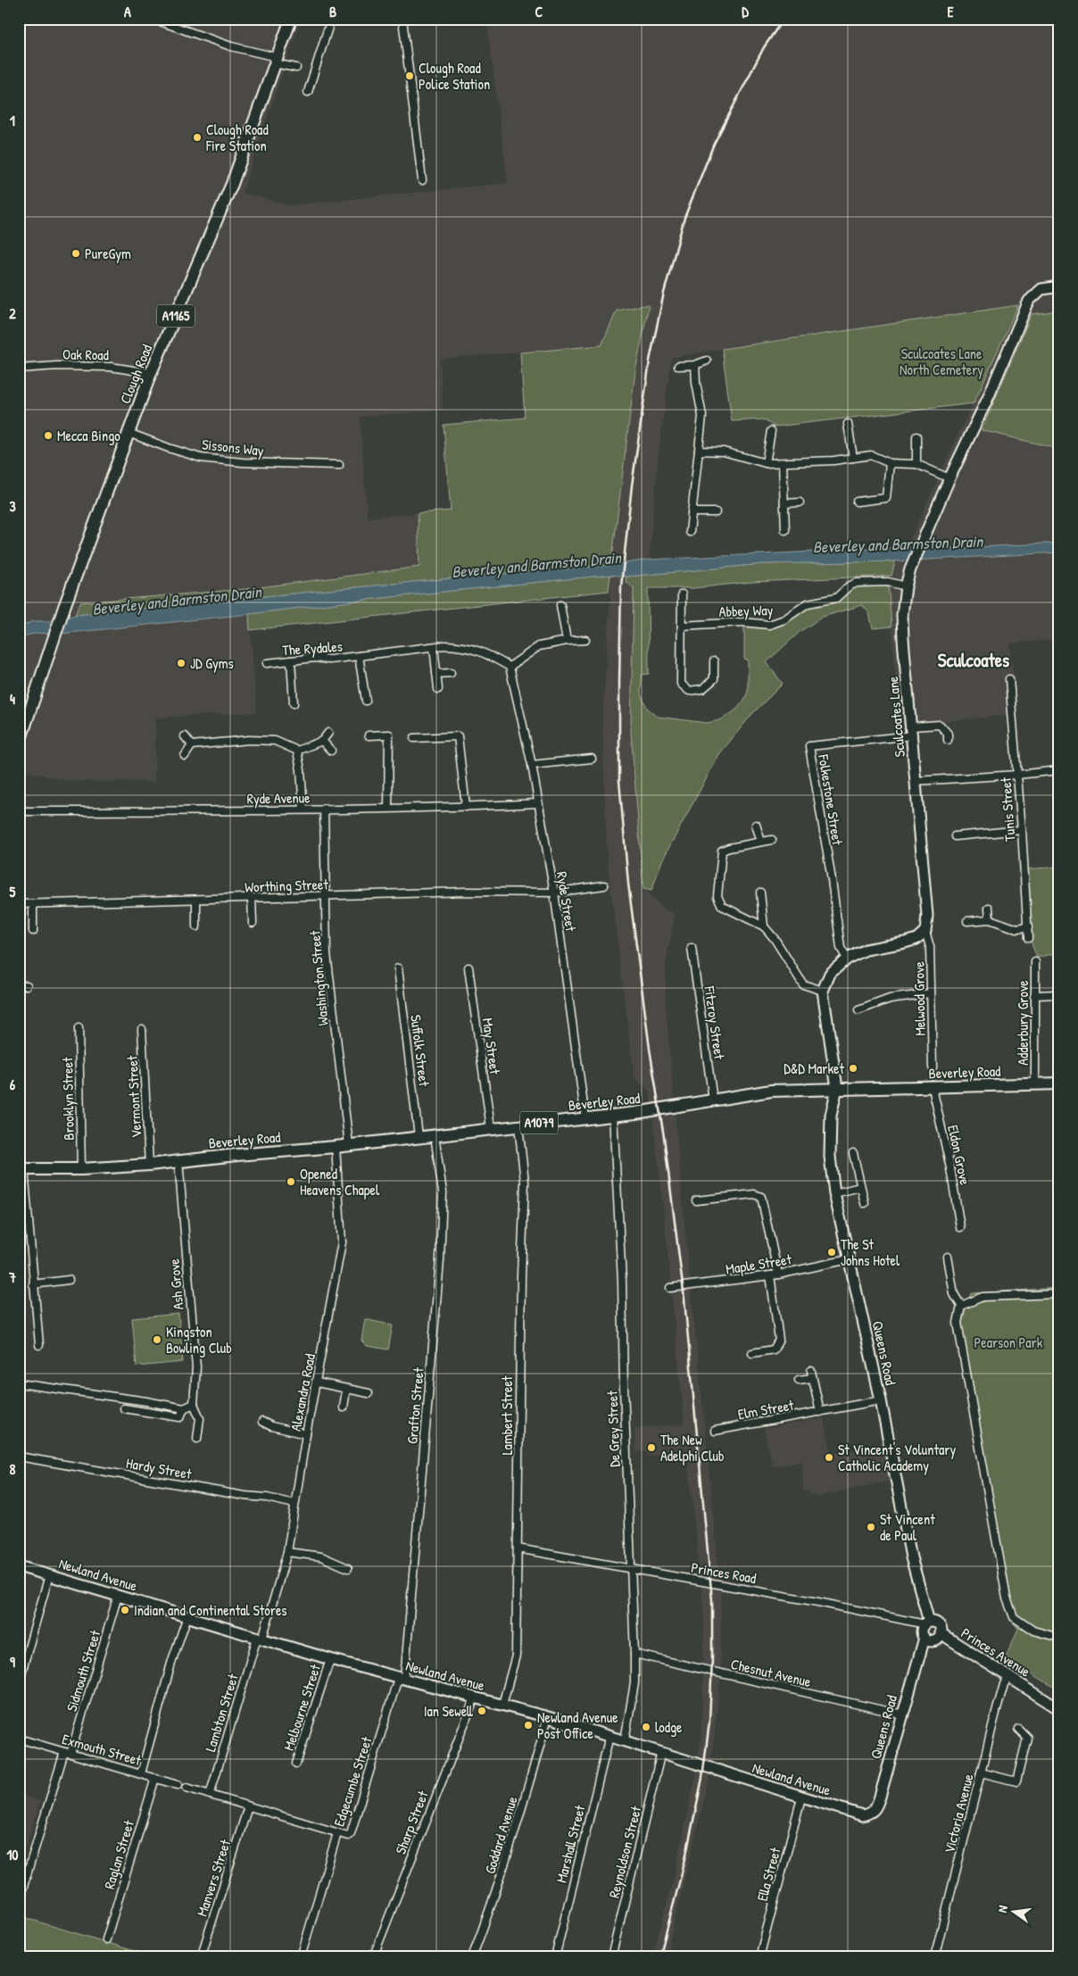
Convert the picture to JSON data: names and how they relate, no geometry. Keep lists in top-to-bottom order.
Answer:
{
  "streets": {
    "main road": [
      "A1165",
      "Clough Road",
      "Beverley Road",
      "A1079"
    ],
    "street": [
      "Oak Road",
      "Sissons Way",
      "Abbey Way",
      "The Rydales",
      "Sculcoates Lane",
      "Ryde Avenue",
      "Folkestone Street",
      "Tunis Street",
      "Worthing Street",
      "Ryde Street",
      "Washington Street",
      "Melwood Grove",
      "Fitzroy Street",
      "Adderbury Grove",
      "May Street",
      "Suffolk Street",
      "Vermont Street",
      "Brooklyn Street",
      "Eldon Grove",
      "Maple Street",
      "Ash Grove",
      "Queens Road",
      "Alexandra Road",
      "Grafton Street",
      "Elm Street",
      "Lambert Street",
      "De Grey Street",
      "Hardy Street",
      "Princes Road",
      "Newland Avenue",
      "Princes Avenue",
      "Sidmouth Street",
      "Chesnut Avenue",
      "Melbourne Street",
      "Lambton Street",
      "Exmouth Street",
      "Edgecumbe Street",
      "Victoria Avenue",
      "Sharp Street",
      "Goddard Avenue",
      "Marshall Street",
      "Reynoldson Street",
      "Raglan Street",
      "Ella Street",
      "Manvers Street"
    ]
  },
  "crossings": [
    ["Oak Road", "Clough Road"],
    ["Clough Road", "Sissons Way"],
    ["Abbey Way", "Sculcoates Lane"],
    ["The Rydales", "Ryde Street"],
    ["Sculcoates Lane", "Folkestone Street"],
    ["Sculcoates Lane", "Melwood Grove"],
    ["Ryde Avenue", "Ryde Street"],
    ["Ryde Avenue", "Washington Street"],
    ["Worthing Street", "Ryde Street"],
    ["Worthing Street", "Washington Street"],
    ["Ryde Street", "Beverley Road"],
    ["Washington Street", "Beverley Road"],
    ["Fitzroy Street", "Beverley Road"],
    ["Adderbury Grove", "Beverley Road"],
    ["May Street", "Beverley Road"],
    ["Suffolk Street", "Beverley Road"],
    ["Beverley Road", "Vermont Street"],
    ["Beverley Road", "Brooklyn Street"],
    ["Beverley Road", "Eldon Grove"],
    ["Beverley Road", "Ash Grove"],
    ["Beverley Road", "Queens Road"],
    ["Beverley Road", "Alexandra Road"],
    ["Beverley Road", "Grafton Street"],
    ["Beverley Road", "Lambert Street"],
    ["Beverley Road", "De Grey Street"],
    ["Maple Street", "Queens Road"],
    ["Queens Road", "Elm Street"],
    ["Queens Road", "Princes Road"],
    ["Queens Road", "Newland Avenue"],
    ["Queens Road", "Princes Avenue"],
    ["Queens Road", "Chesnut Avenue"],
    ["Alexandra Road", "Hardy Street"],
    ["Alexandra Road", "Newland Avenue"],
    ["Alexandra Road", "Lambton Street"],
    ["Grafton Street", "Newland Avenue"],
    ["Grafton Street", "Edgecumbe Street"],
    ["Lambert Street", "Princes Road"],
    ["Lambert Street", "Newland Avenue"],
    ["De Grey Street", "Princes Road"],
    ["De Grey Street", "Newland Avenue"],
    ["De Grey Street", "Chesnut Avenue"],
    ["Princes Road", "Princes Avenue"],
    ["Newland Avenue", "Sidmouth Street"],
    ["Newland Avenue", "Melbourne Street"],
    ["Newland Avenue", "Lambton Street"],
    ["Newland Avenue", "Edgecumbe Street"],
    ["Newland Avenue", "Sharp Street"],
    ["Newland Avenue", "Goddard Avenue"],
    ["Newland Avenue", "Marshall Street"],
    ["Newland Avenue", "Reynoldson Street"],
    ["Newland Avenue", "Ella Street"],
    ["Princes Avenue", "Victoria Avenue"],
    ["Sidmouth Street", "Exmouth Street"],
    ["Exmouth Street", "Raglan Street"]
  ],
  "districts": ["Sculcoates"],
  "water": ["Beverley and Barmston Drain"],
  "parks": ["Sculcoates Lane North Cemetery", "Pearson Park"],
  "places": [
    "Clough Road Police Station",
    "Clough Road Fire Station",
    "PureGym",
    "Mecca Bingo",
    "JD Gyms",
    "D&D Market",
    "Opened Heavens Chapel",
    "The St Johns Hotel",
    "Kingston Bowling Club",
    "The New Adelphi Club",
    "St Vincent's Voluntary Catholic Academy",
    "St Vincent de Paul",
    "Indian and Continental Stores",
    "Ian Sewell",
    "Newland Avenue Post Office",
    "lodge"
  ],
  "north": "left",
  "grid": {
    "columns": [
      "A",
      "B",
      "C",
      "D",
      "E"
    ],
    "rows": [
      "1",
      "2",
      "3",
      "4",
      "5",
      "6",
      "7",
      "8",
      "9",
      "10"
    ]
  }
}
